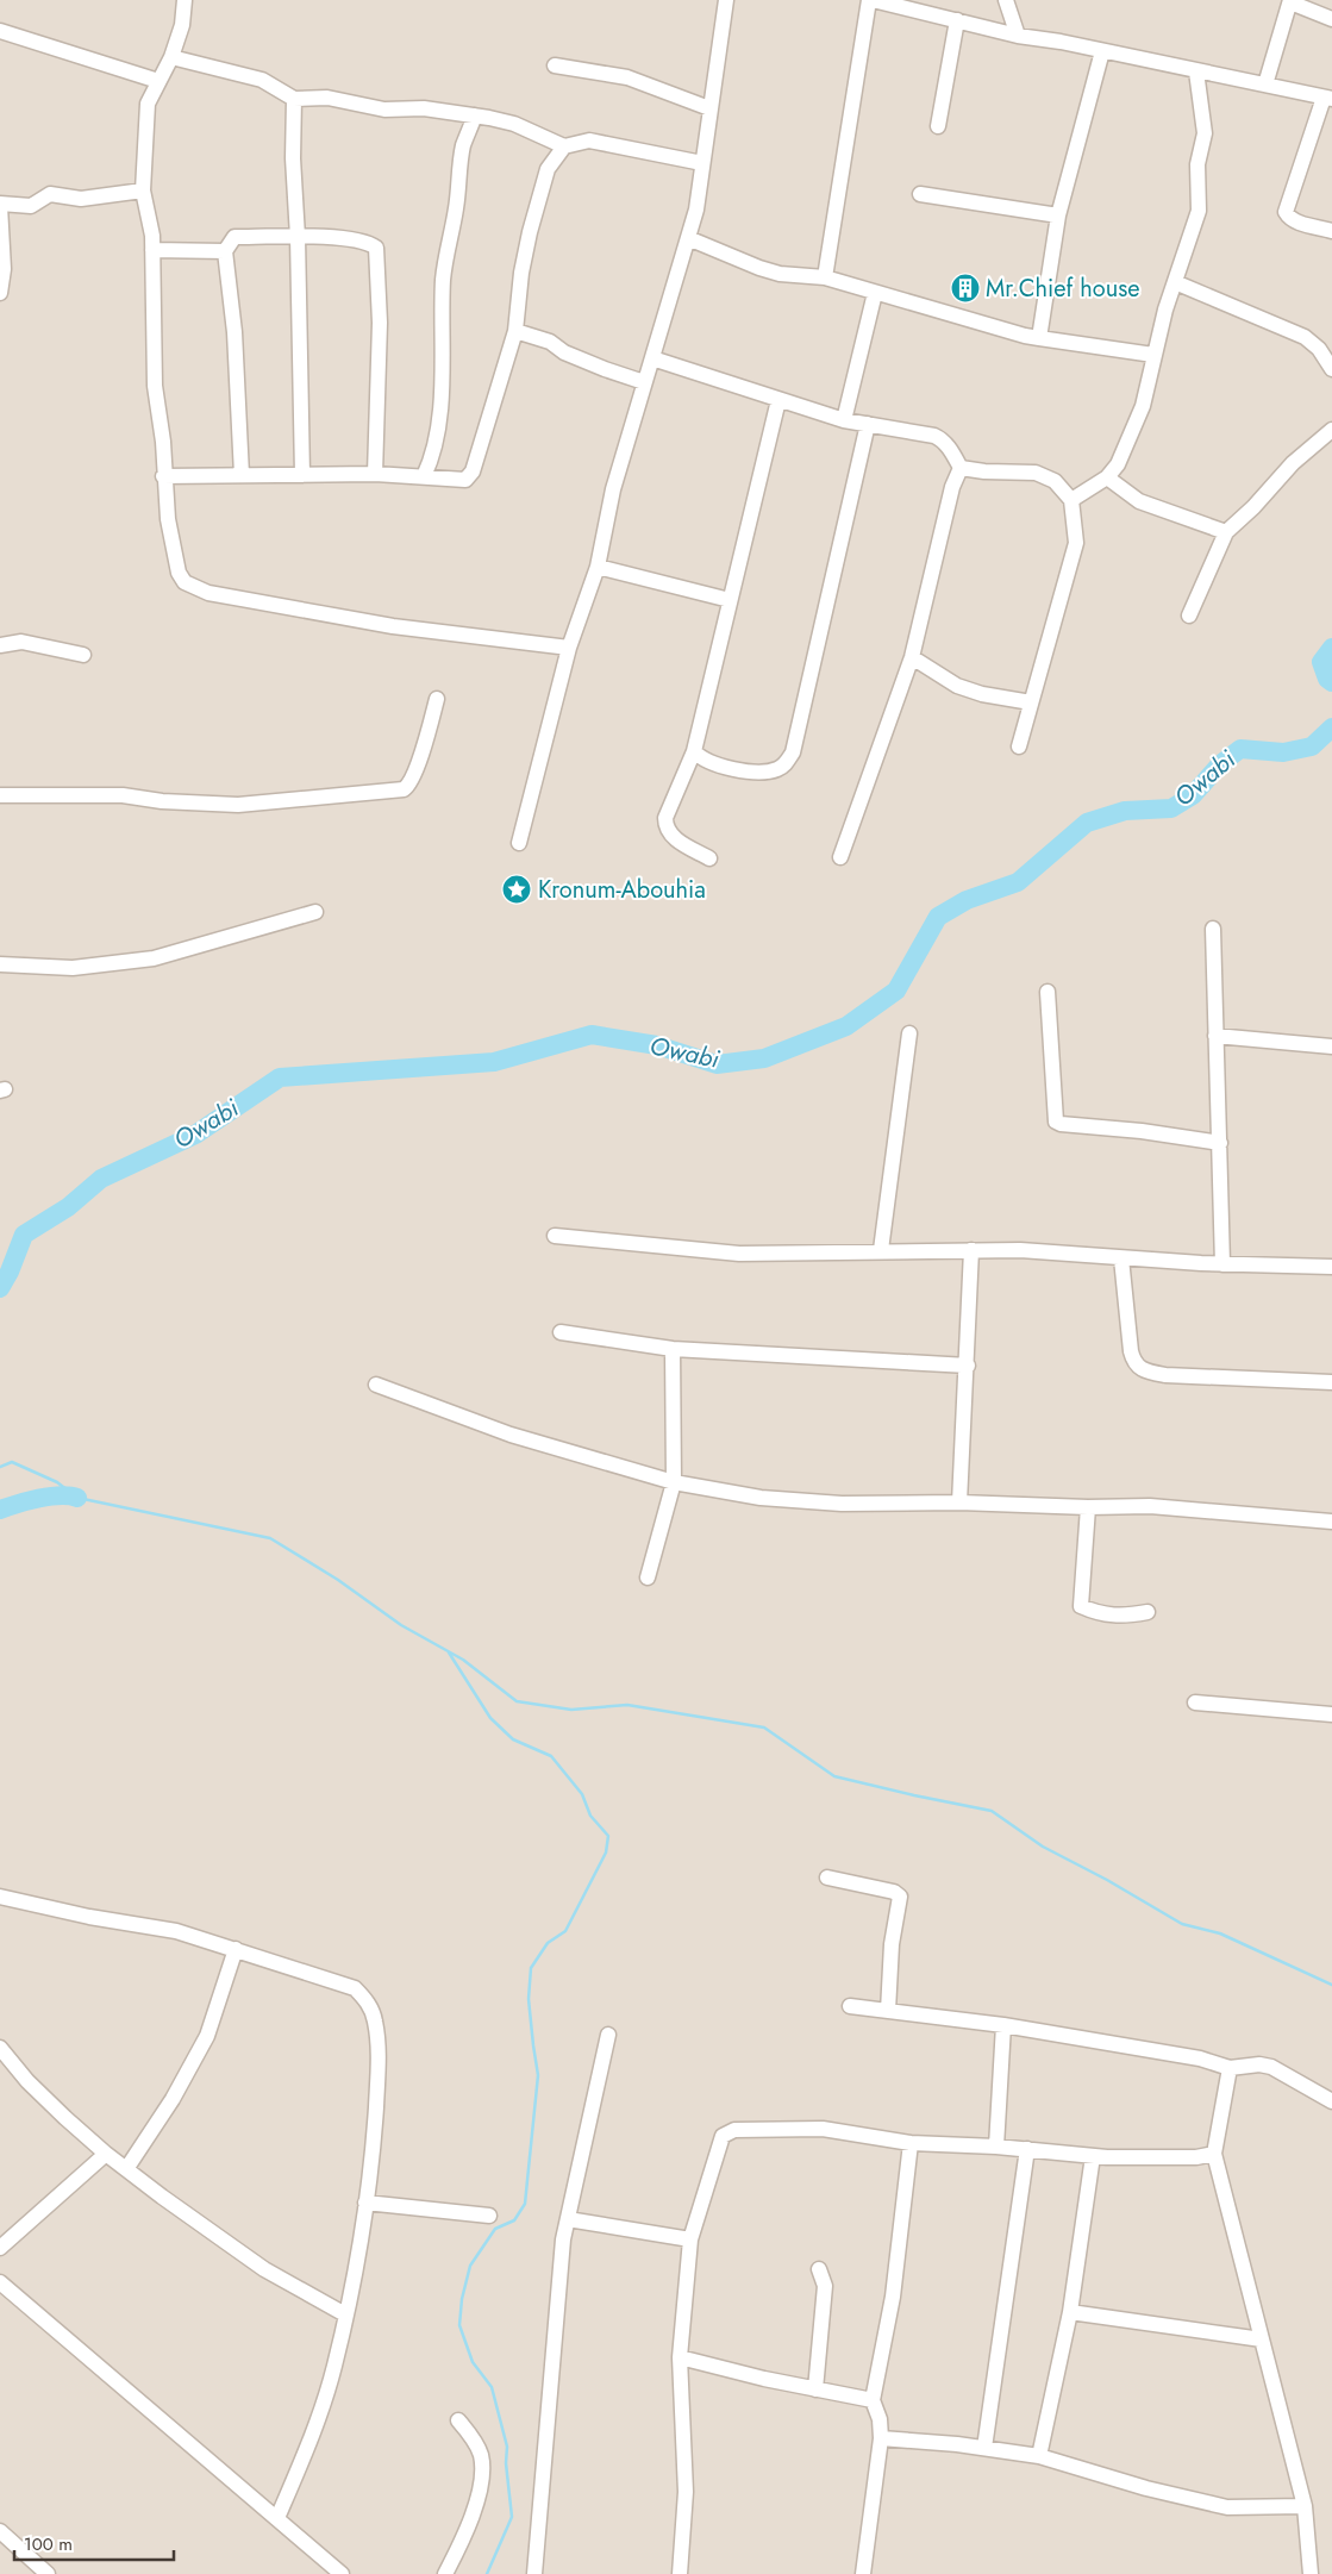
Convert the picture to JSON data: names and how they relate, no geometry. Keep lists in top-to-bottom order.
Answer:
{
  "water": ["Owabi"],
  "places": {
    "building": ["Mr.Chief house"],
    "place": ["Kronum-Abouhia"]
  },
  "scale_bar": "100 m"
}
